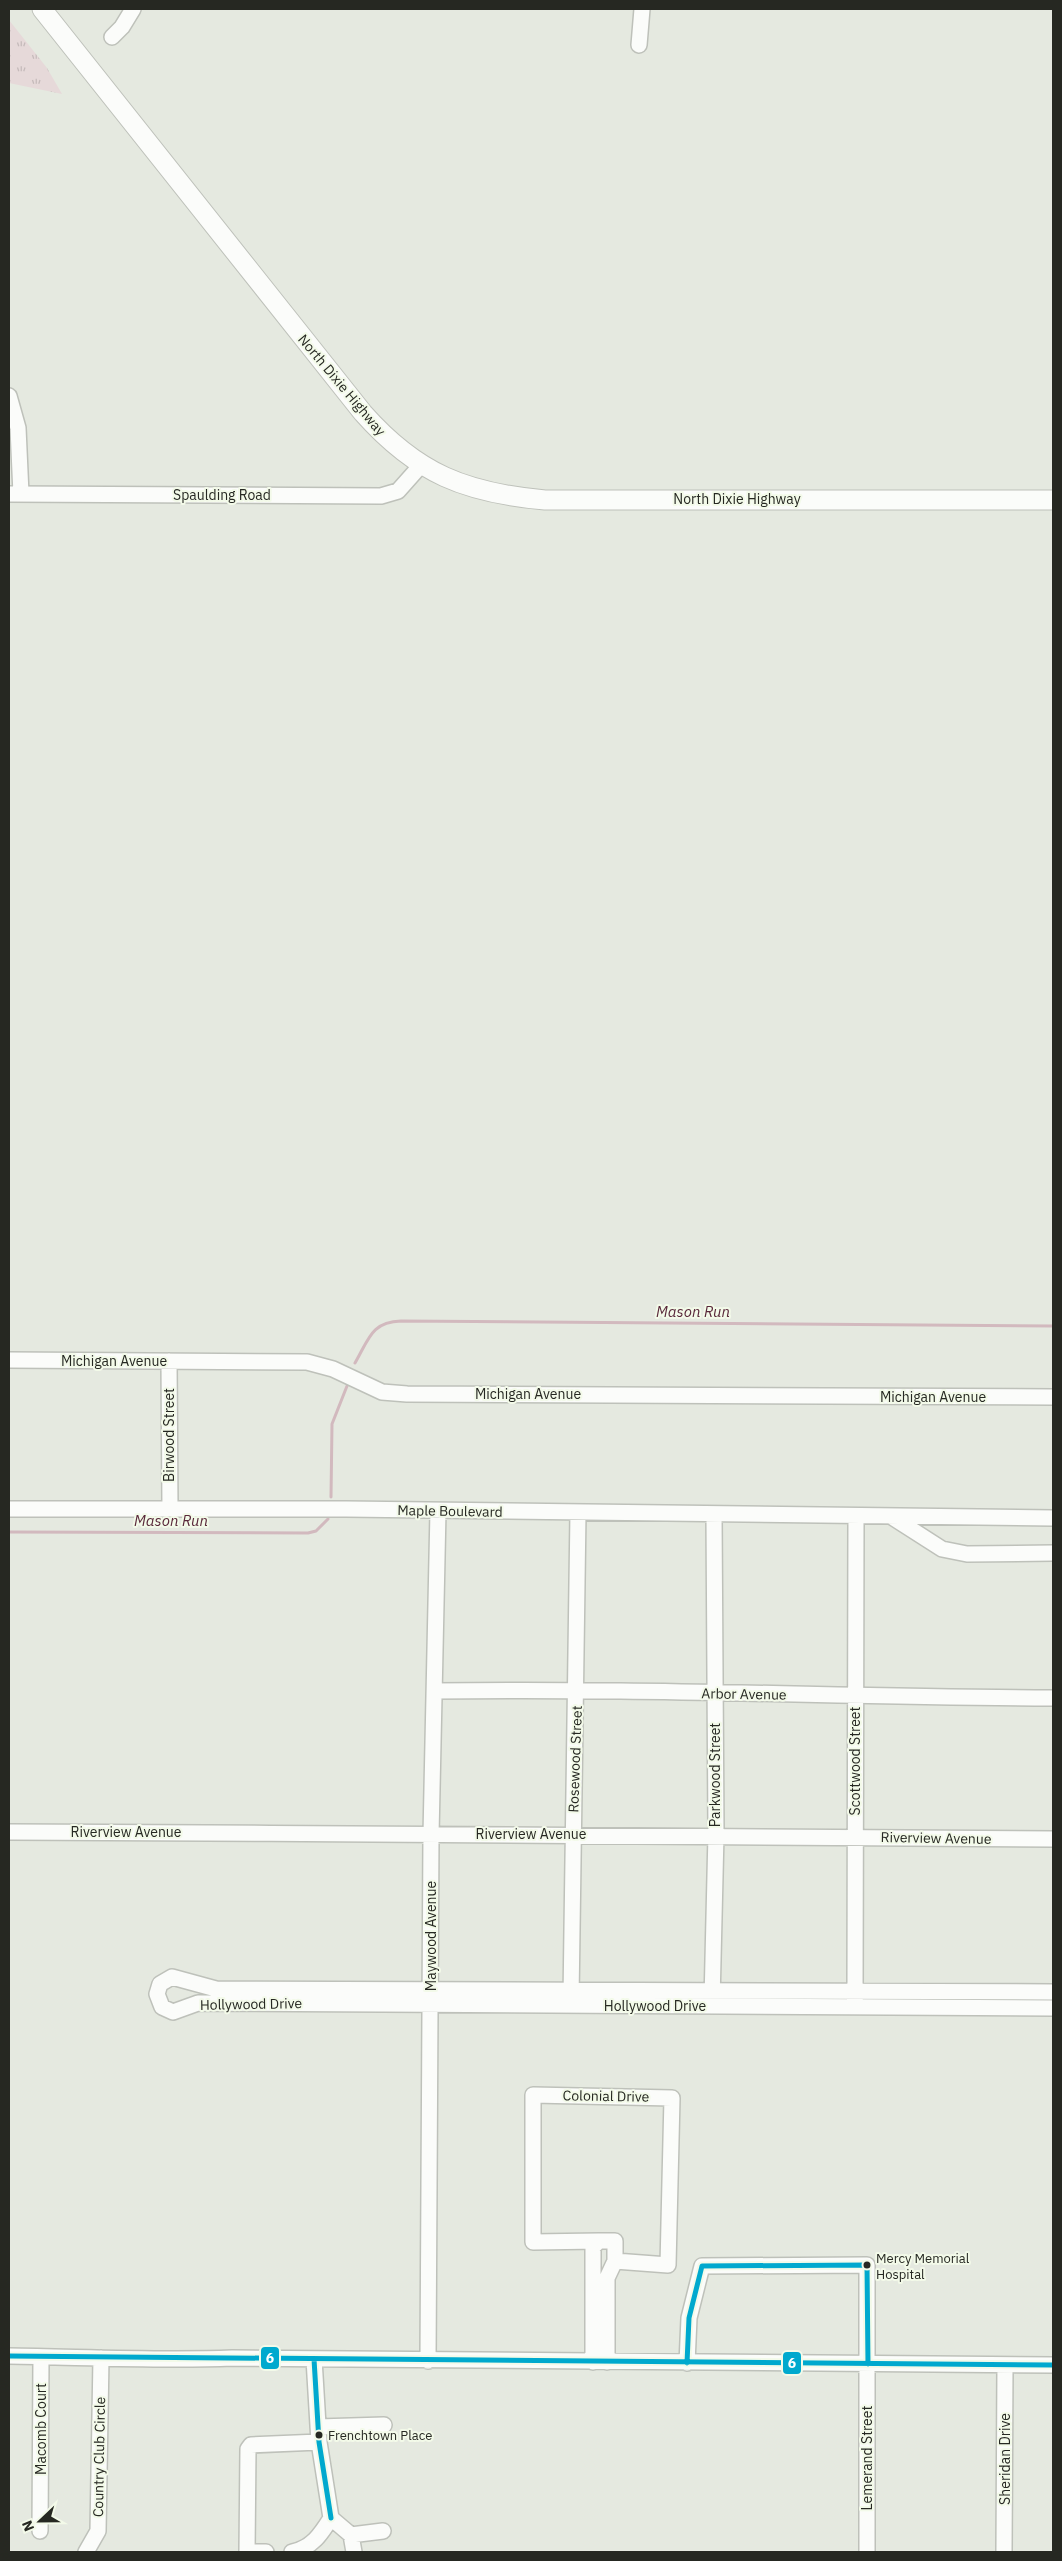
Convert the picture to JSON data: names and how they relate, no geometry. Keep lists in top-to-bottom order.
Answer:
{
  "streets": {
    "main road": ["North Dixie Highway"],
    "street": [
      "Spaulding Road",
      "Michigan Avenue",
      "Birwood Street",
      "Maple Boulevard",
      "Arbor Avenue",
      "Rosewood Street",
      "Scottwood Street",
      "Parkwood Street",
      "Riverview Avenue",
      "Maywood Avenue",
      "Hollywood Drive",
      "Colonial Drive",
      "Macomb Court",
      "Country Club Circle",
      "Lemerand Street",
      "Sheridan Drive"
    ]
  },
  "crossings": [
    ["North Dixie Highway", "Spaulding Road"],
    ["Michigan Avenue", "Birwood Street"],
    ["Birwood Street", "Maple Boulevard"],
    ["Maple Boulevard", "Rosewood Street"],
    ["Maple Boulevard", "Scottwood Street"],
    ["Maple Boulevard", "Parkwood Street"],
    ["Maple Boulevard", "Maywood Avenue"],
    ["Arbor Avenue", "Rosewood Street"],
    ["Arbor Avenue", "Scottwood Street"],
    ["Arbor Avenue", "Parkwood Street"],
    ["Arbor Avenue", "Maywood Avenue"],
    ["Rosewood Street", "Riverview Avenue"],
    ["Rosewood Street", "Hollywood Drive"],
    ["Scottwood Street", "Riverview Avenue"],
    ["Scottwood Street", "Hollywood Drive"],
    ["Parkwood Street", "Riverview Avenue"],
    ["Parkwood Street", "Hollywood Drive"],
    ["Riverview Avenue", "Maywood Avenue"],
    ["Maywood Avenue", "Hollywood Drive"]
  ],
  "water": ["Mason Run"],
  "places": ["Mercy Memorial Hospital", "Frenchtown Place"],
  "lines": ["transit line 6"],
  "north": "left"
}
